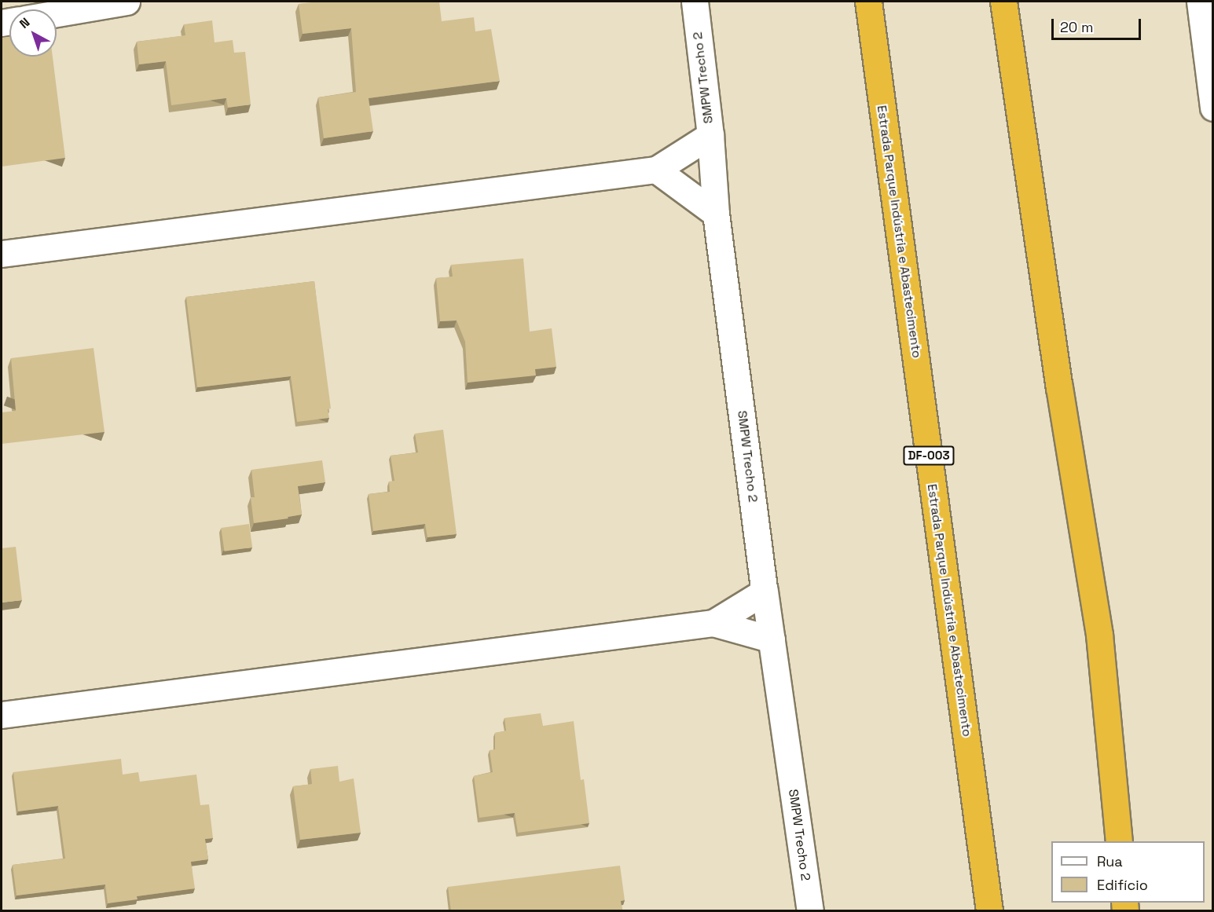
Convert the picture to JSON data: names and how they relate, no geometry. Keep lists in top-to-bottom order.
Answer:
{
  "streets": {
    "highway": ["Estrada Parque Indústria e Abastecimento", "DF-003"],
    "street": ["SMPW Trecho 2"]
  },
  "legend": ["Rua", "Edifício"],
  "scale_bar": "20 m",
  "north": "top left"
}
